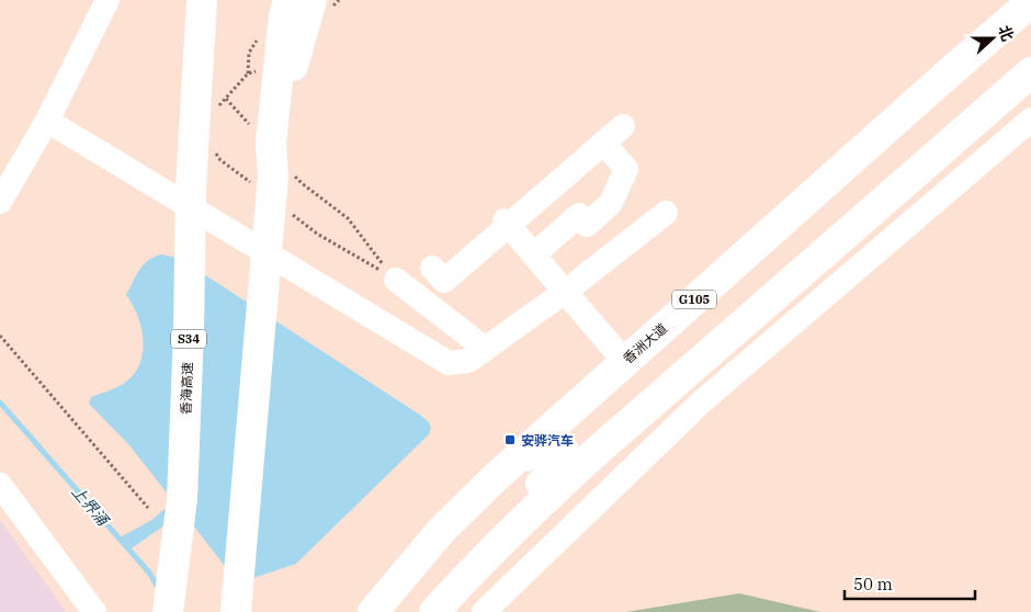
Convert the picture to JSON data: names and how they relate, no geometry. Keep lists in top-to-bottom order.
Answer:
{
  "streets": {
    "highway": [
      "G105",
      "S34",
      "香洲大道",
      "香海高速"
    ]
  },
  "crossings": [
    ["S34", "香海高速"]
  ],
  "water": ["上界涌"],
  "places": {
    "transit": ["安骅汽车"]
  },
  "scale_bar": "50 m",
  "north": "right"
}
